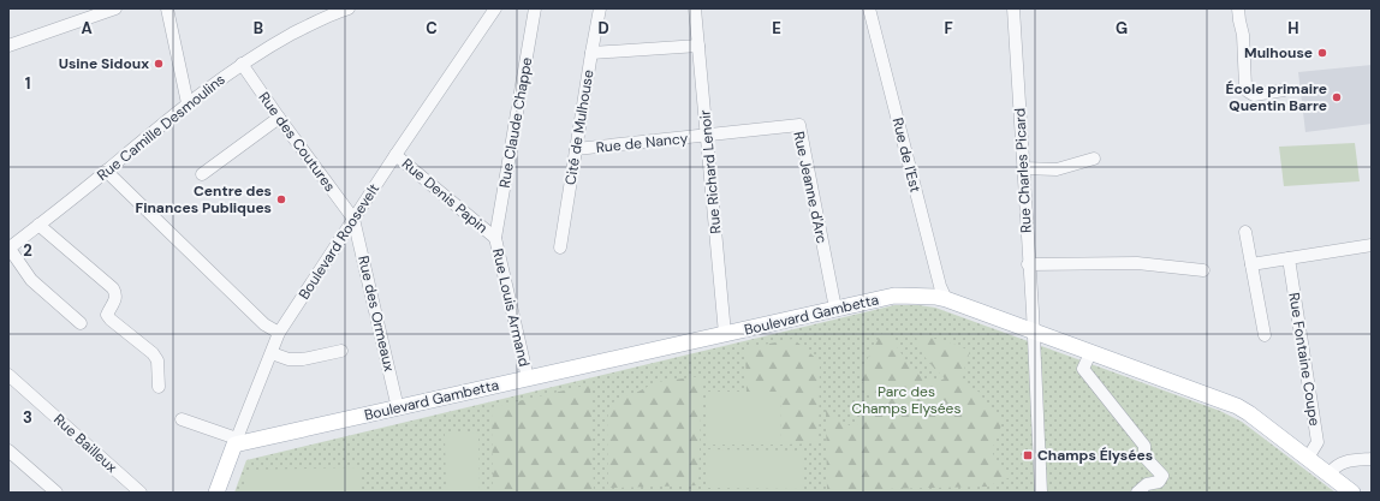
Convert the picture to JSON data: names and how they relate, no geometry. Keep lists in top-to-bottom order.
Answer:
{
  "streets": {
    "main road": ["Boulevard Roosevelt", "Boulevard Gambetta"],
    "street": [
      "Rue Claude Chappe",
      "Rue Camille Desmoulins",
      "Cité de Mulhouse",
      "Rue des Coutures",
      "Rue de Nancy",
      "Rue de l'Est",
      "Rue Charles Picard",
      "Rue Richard Lenoir",
      "Rue Jeanne d'Arc",
      "Rue Denis Papin",
      "Rue Louis Armand",
      "Rue des Ormeaux",
      "Rue Fontaine Coupe",
      "Rue Bailleux"
    ]
  },
  "crossings": [
    ["Rue Claude Chappe", "Rue Denis Papin"],
    ["Rue Claude Chappe", "Rue Louis Armand"],
    ["Rue Camille Desmoulins", "Rue des Coutures"],
    ["Cité de Mulhouse", "Rue de Nancy"],
    ["Rue des Coutures", "Boulevard Roosevelt"],
    ["Rue des Coutures", "Rue des Ormeaux"],
    ["Rue de Nancy", "Rue Richard Lenoir"],
    ["Rue de Nancy", "Rue Jeanne d'Arc"],
    ["Rue de l'Est", "Boulevard Gambetta"],
    ["Rue Charles Picard", "Boulevard Gambetta"],
    ["Rue Richard Lenoir", "Rue Jeanne d'Arc"],
    ["Rue Richard Lenoir", "Boulevard Gambetta"],
    ["Rue Jeanne d'Arc", "Boulevard Gambetta"],
    ["Rue Denis Papin", "Boulevard Roosevelt"],
    ["Rue Denis Papin", "Rue Louis Armand"],
    ["Boulevard Roosevelt", "Rue des Ormeaux"],
    ["Boulevard Roosevelt", "Boulevard Gambetta"],
    ["Rue Louis Armand", "Boulevard Gambetta"],
    ["Rue des Ormeaux", "Boulevard Gambetta"],
    ["Boulevard Gambetta", "Rue Fontaine Coupe"]
  ],
  "parks": ["Parc des Champs Elysées"],
  "places": {
    "other": [
      "Mulhouse",
      "Usine Sidoux",
      "École primaire Quentin Barre",
      "Centre des Finances Publiques"
    ],
    "transit": ["Champs Élysées"]
  },
  "grid": {
    "columns": [
      "A",
      "B",
      "C",
      "D",
      "E",
      "F",
      "G",
      "H"
    ],
    "rows": ["1", "2", "3"]
  }
}
